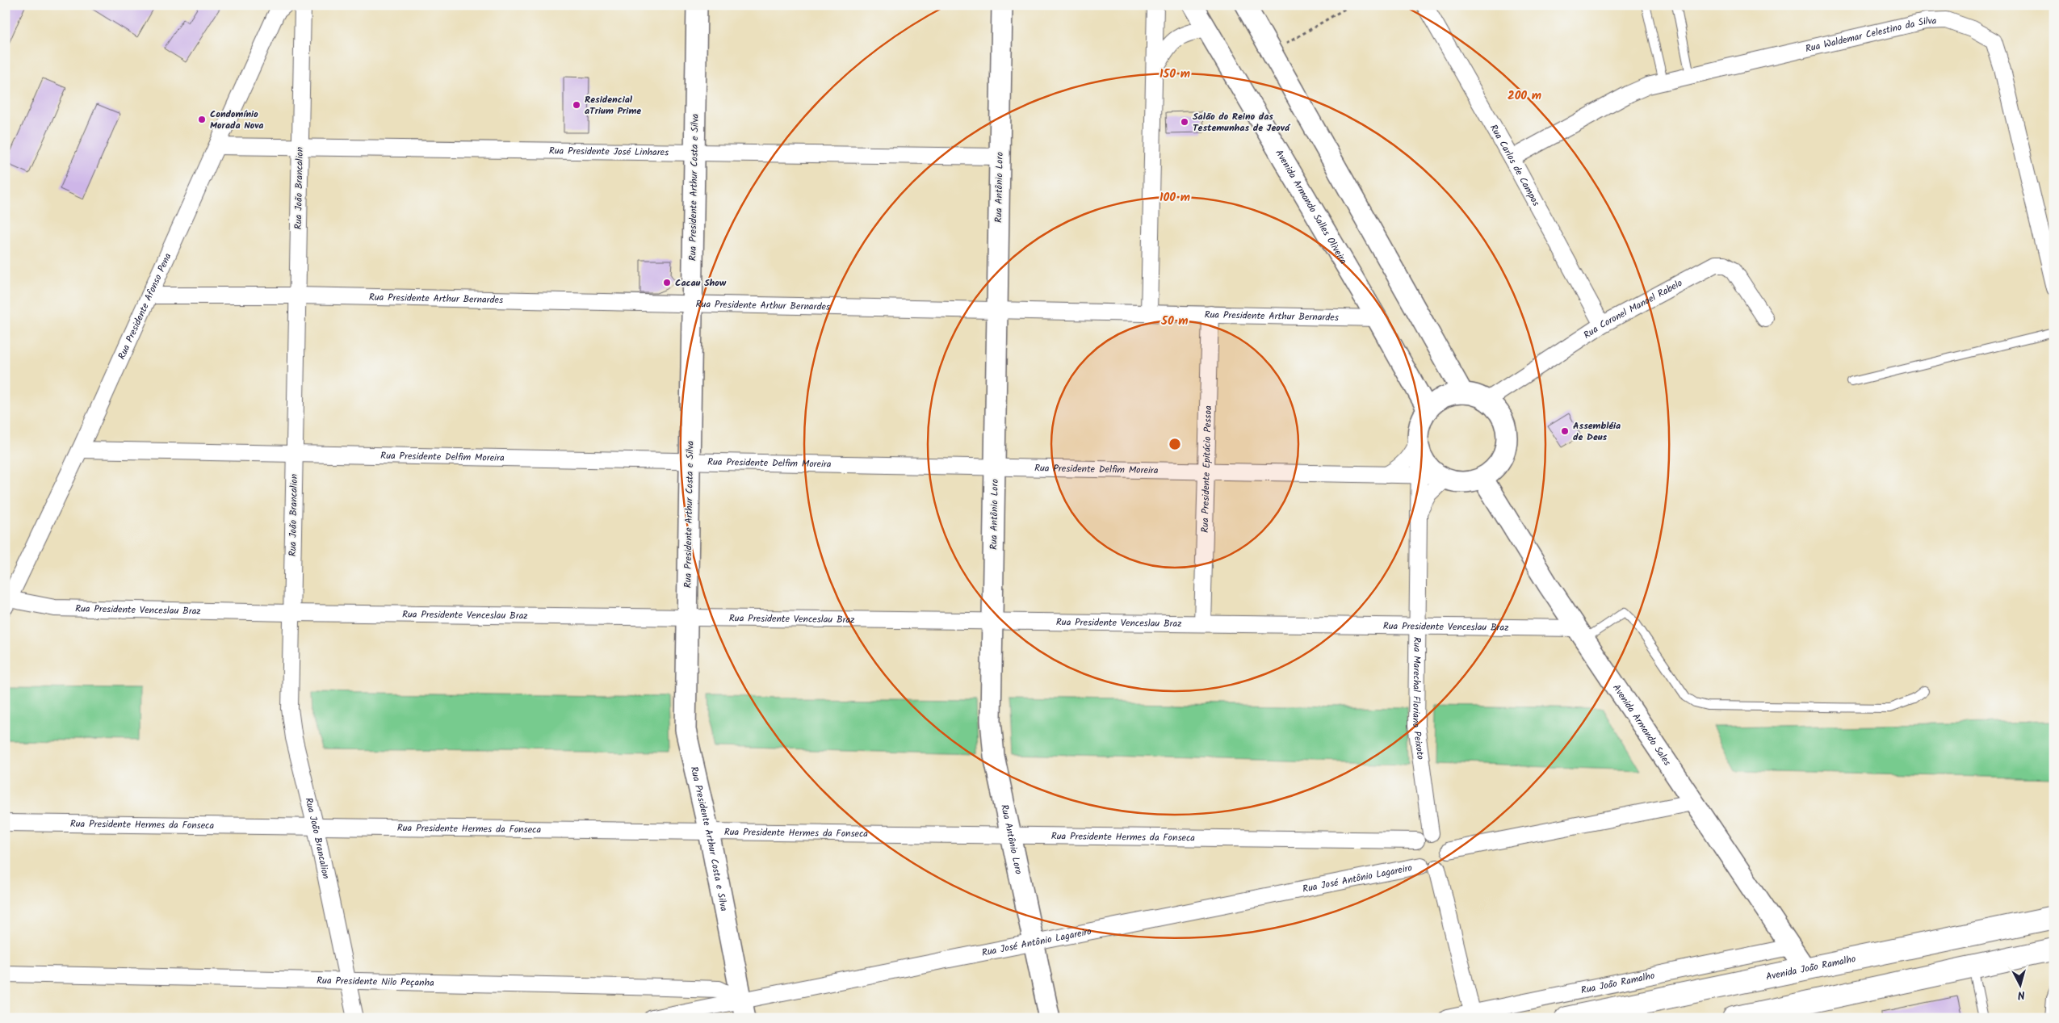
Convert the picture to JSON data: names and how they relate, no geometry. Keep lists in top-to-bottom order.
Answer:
{
  "streets": {
    "highway": ["Avenida João Ramalho"],
    "street": [
      "Rua Waldemar Celestino da Silva",
      "Rua Presidente José Linhares",
      "Rua Carlos de Campos",
      "Rua Presidente Arthur Costa e Silva",
      "Rua Antônio Loro",
      "Rua João Brancalion",
      "Avenida Armando Salles Oliveira",
      "Rua Presidente Arthur Bernardes",
      "Rua Presidente Afonso Pena",
      "Rua Coronel Manoel Rabelo",
      "Rua Presidente Delfim Moreira",
      "Rua Presidente Epitácio Pessoa",
      "Rua Presidente Venceslau Braz",
      "Rua Marechal Floriano Peixoto",
      "Avenida Armando Sales",
      "Rua Presidente Hermes da Fonseca",
      "Rua José Antônio Lagareiro",
      "Rua Presidente Nilo Peçanha",
      "Rua João Ramalho"
    ]
  },
  "crossings": [
    ["Rua Waldemar Celestino da Silva", "Rua Carlos de Campos"],
    ["Rua Presidente José Linhares", "Rua Presidente Arthur Costa e Silva"],
    ["Rua Presidente José Linhares", "Rua Antônio Loro"],
    ["Rua Presidente José Linhares", "Rua João Brancalion"],
    ["Rua Presidente José Linhares", "Rua Presidente Afonso Pena"],
    ["Rua Carlos de Campos", "Rua Coronel Manoel Rabelo"],
    ["Rua Presidente Arthur Costa e Silva", "Rua Presidente Arthur Bernardes"],
    ["Rua Presidente Arthur Costa e Silva", "Rua Presidente Delfim Moreira"],
    ["Rua Presidente Arthur Costa e Silva", "Rua Presidente Venceslau Braz"],
    ["Rua Presidente Arthur Costa e Silva", "Rua Presidente Hermes da Fonseca"],
    ["Rua Presidente Arthur Costa e Silva", "Rua José Antônio Lagareiro"],
    ["Rua Presidente Arthur Costa e Silva", "Rua Presidente Nilo Peçanha"],
    ["Rua Antônio Loro", "Rua Presidente Arthur Bernardes"],
    ["Rua Antônio Loro", "Rua Presidente Delfim Moreira"],
    ["Rua Antônio Loro", "Rua Presidente Venceslau Braz"],
    ["Rua Antônio Loro", "Rua Presidente Hermes da Fonseca"],
    ["Rua Antônio Loro", "Rua José Antônio Lagareiro"],
    ["Rua João Brancalion", "Rua Presidente Arthur Bernardes"],
    ["Rua João Brancalion", "Rua Presidente Delfim Moreira"],
    ["Rua João Brancalion", "Rua Presidente Venceslau Braz"],
    ["Rua João Brancalion", "Rua Presidente Hermes da Fonseca"],
    ["Rua João Brancalion", "Rua Presidente Nilo Peçanha"],
    ["Avenida Armando Salles Oliveira", "Rua Presidente Arthur Bernardes"],
    ["Avenida Armando Salles Oliveira", "Rua Coronel Manoel Rabelo"],
    ["Avenida Armando Salles Oliveira", "Rua Presidente Delfim Moreira"],
    ["Avenida Armando Salles Oliveira", "Rua Marechal Floriano Peixoto"],
    ["Avenida Armando Salles Oliveira", "Avenida Armando Sales"],
    ["Rua Presidente Arthur Bernardes", "Rua Presidente Afonso Pena"],
    ["Rua Presidente Arthur Bernardes", "Rua Presidente Epitácio Pessoa"],
    ["Rua Presidente Afonso Pena", "Rua Presidente Delfim Moreira"],
    ["Rua Presidente Afonso Pena", "Rua Presidente Venceslau Braz"],
    ["Rua Coronel Manoel Rabelo", "Rua Presidente Delfim Moreira"],
    ["Rua Coronel Manoel Rabelo", "Rua Marechal Floriano Peixoto"],
    ["Rua Coronel Manoel Rabelo", "Avenida Armando Sales"],
    ["Rua Presidente Delfim Moreira", "Rua Presidente Epitácio Pessoa"],
    ["Rua Presidente Delfim Moreira", "Rua Marechal Floriano Peixoto"],
    ["Rua Presidente Delfim Moreira", "Avenida Armando Sales"],
    ["Rua Presidente Epitácio Pessoa", "Rua Presidente Venceslau Braz"],
    ["Rua Presidente Venceslau Braz", "Rua Marechal Floriano Peixoto"],
    ["Rua Presidente Venceslau Braz", "Avenida Armando Sales"],
    ["Rua Marechal Floriano Peixoto", "Avenida Armando Sales"],
    ["Rua Marechal Floriano Peixoto", "Rua Presidente Hermes da Fonseca"],
    ["Rua Marechal Floriano Peixoto", "Rua José Antônio Lagareiro"],
    ["Avenida Armando Sales", "Avenida João Ramalho"],
    ["Avenida Armando Sales", "Rua João Ramalho"],
    ["Rua Presidente Hermes da Fonseca", "Rua José Antônio Lagareiro"],
    ["Rua José Antônio Lagareiro", "Rua Presidente Nilo Peçanha"]
  ],
  "places": [
    "Residencial aTrium Prime",
    "Condomínio Morada Nova",
    "Salão do Reino das Testemunhas de Jeová",
    "Cacau Show",
    "Assembléia de Deus"
  ],
  "north": "bottom",
  "rings": [
    "150 m",
    "200 m",
    "100 m",
    "50 m"
  ]
}
